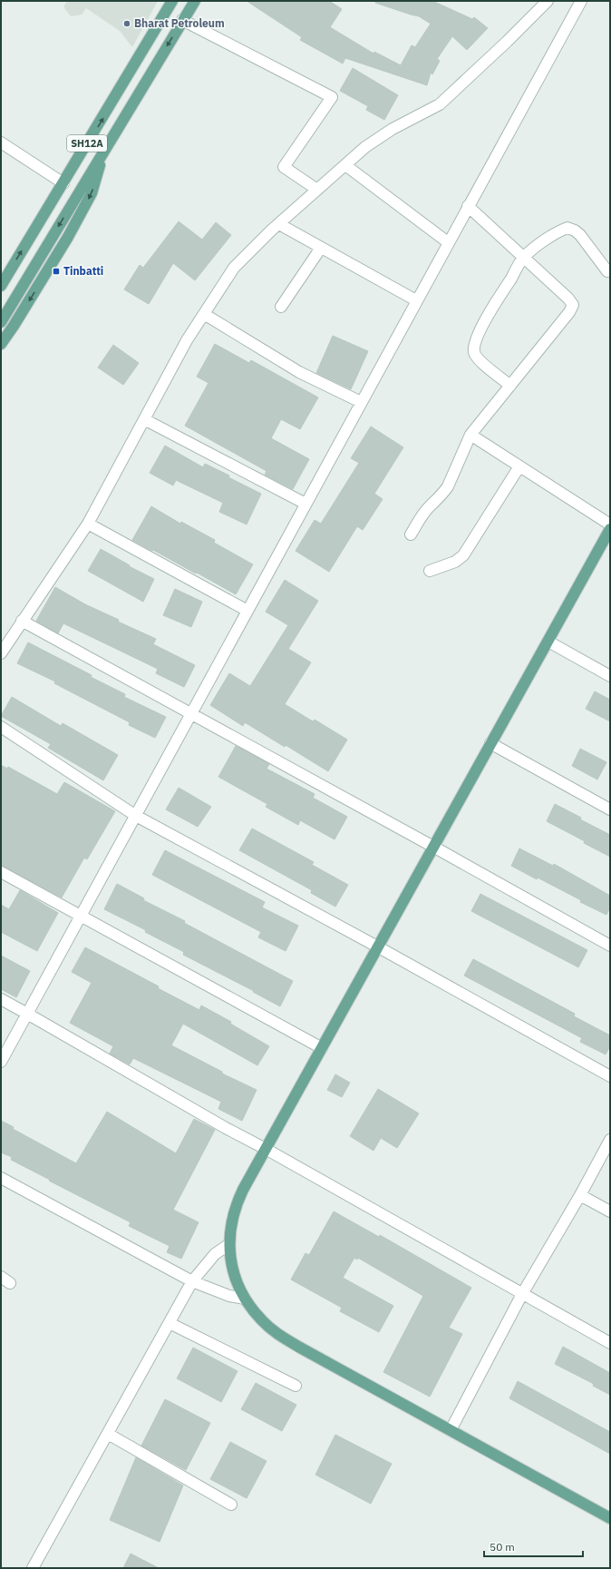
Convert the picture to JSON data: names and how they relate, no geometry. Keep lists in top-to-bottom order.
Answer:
{
  "streets": {
    "main road": ["SH12A"]
  },
  "places": {
    "other": ["Bharat Petroleum"],
    "transit": ["Tinbatti"]
  },
  "scale_bar": "50 m"
}
